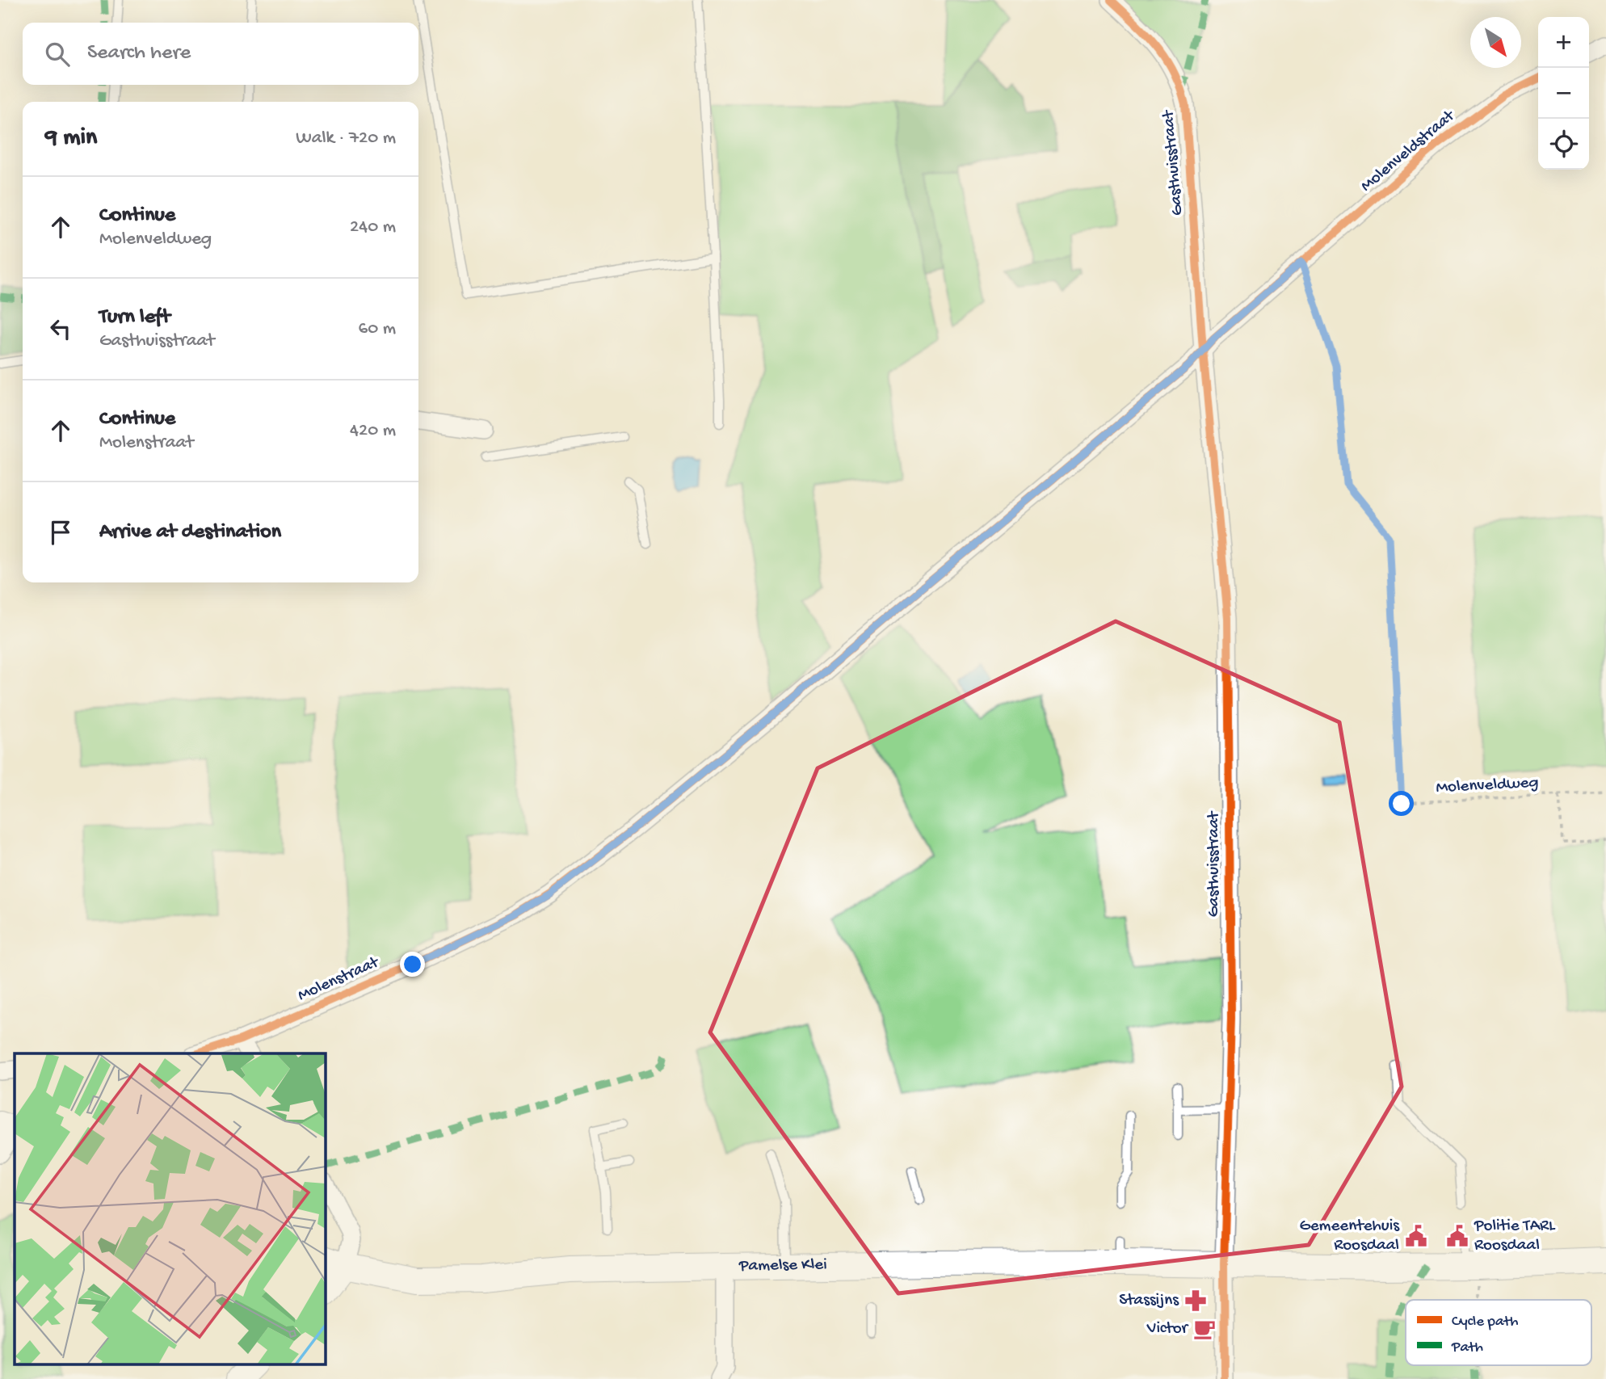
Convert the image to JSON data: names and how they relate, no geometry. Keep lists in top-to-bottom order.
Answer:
{
  "streets": {
    "main road": ["Pamelse Klei"],
    "street": ["Molenveldstraat", "Gasthuisstraat", "Molenstraat"],
    "path": ["Molenveldweg"]
  },
  "crossings": [
    ["Molenveldstraat", "Molenveldweg"],
    ["Gasthuisstraat", "Molenstraat"],
    ["Gasthuisstraat", "Pamelse Klei"]
  ],
  "places": {
    "public building": ["Gemeentehuis Roosdaal", "Politie TARL Roosdaal"],
    "pharmacy": ["Stassijns"],
    "cafe": ["Victor"]
  },
  "legend": ["Cycle path", "Path"],
  "north": "bottom right",
  "page": {
    "map_buttons": ["+", "−"],
    "search": "Search here",
    "heading": ["9 min", "Walk · 720 m"],
    "list": [
      ["Continue", "Molenveldweg", "240 m"],
      ["Turn left", "Gasthuisstraat", "60 m"],
      ["Continue", "Molenstraat", "420 m"],
      "Arrive at destination"
    ]
  }
}
